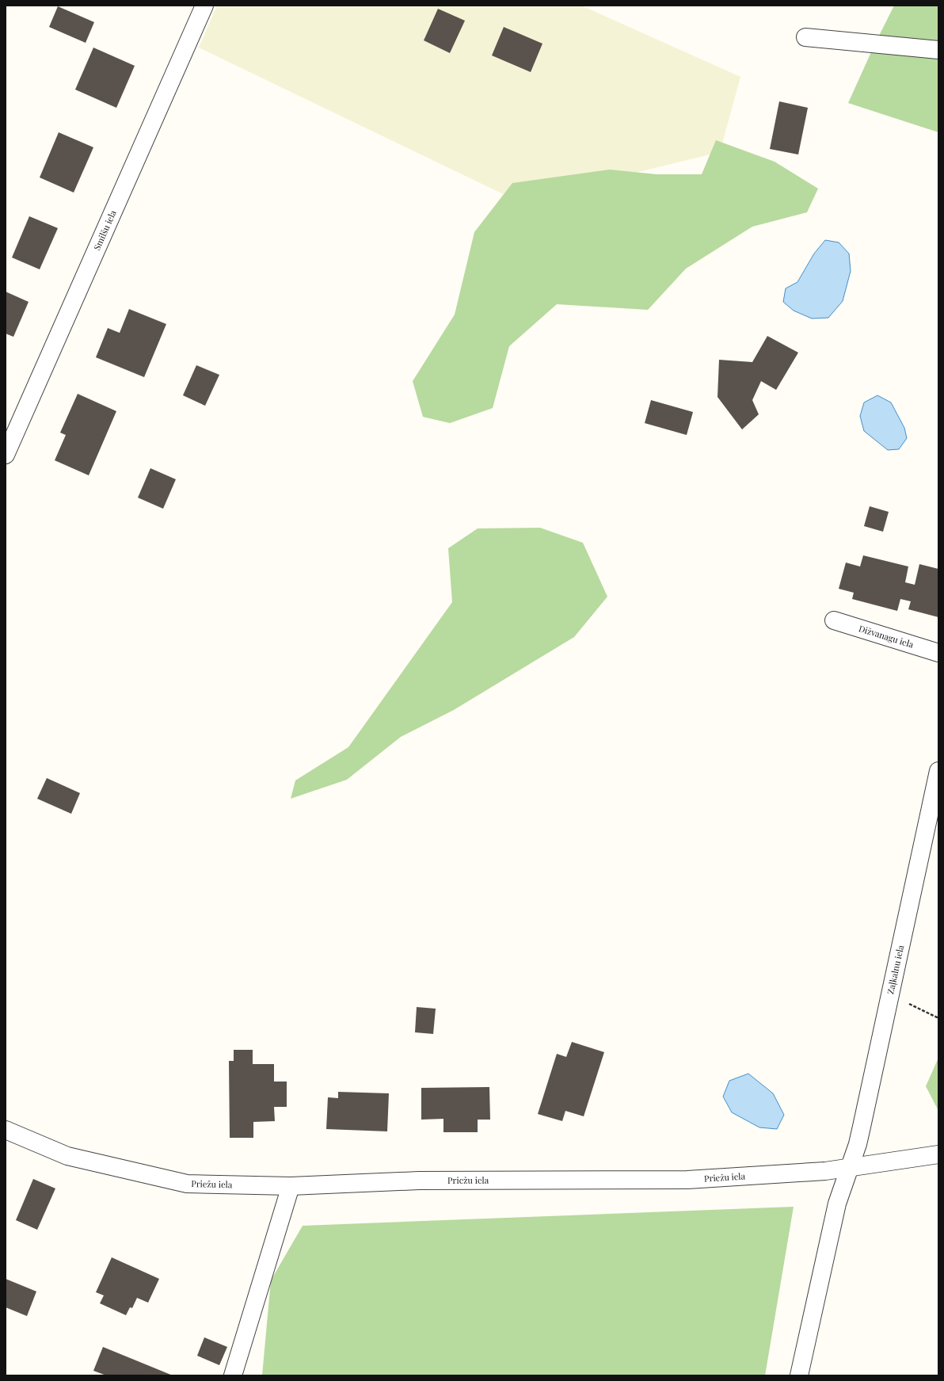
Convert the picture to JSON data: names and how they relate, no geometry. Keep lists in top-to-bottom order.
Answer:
{
  "streets": {
    "street": [
      "Smilšu iela",
      "Dižvanagu iela",
      "Zaļkalnu iela",
      "Priežu iela"
    ]
  },
  "crossings": [
    ["Zaļkalnu iela", "Priežu iela"]
  ]
}
